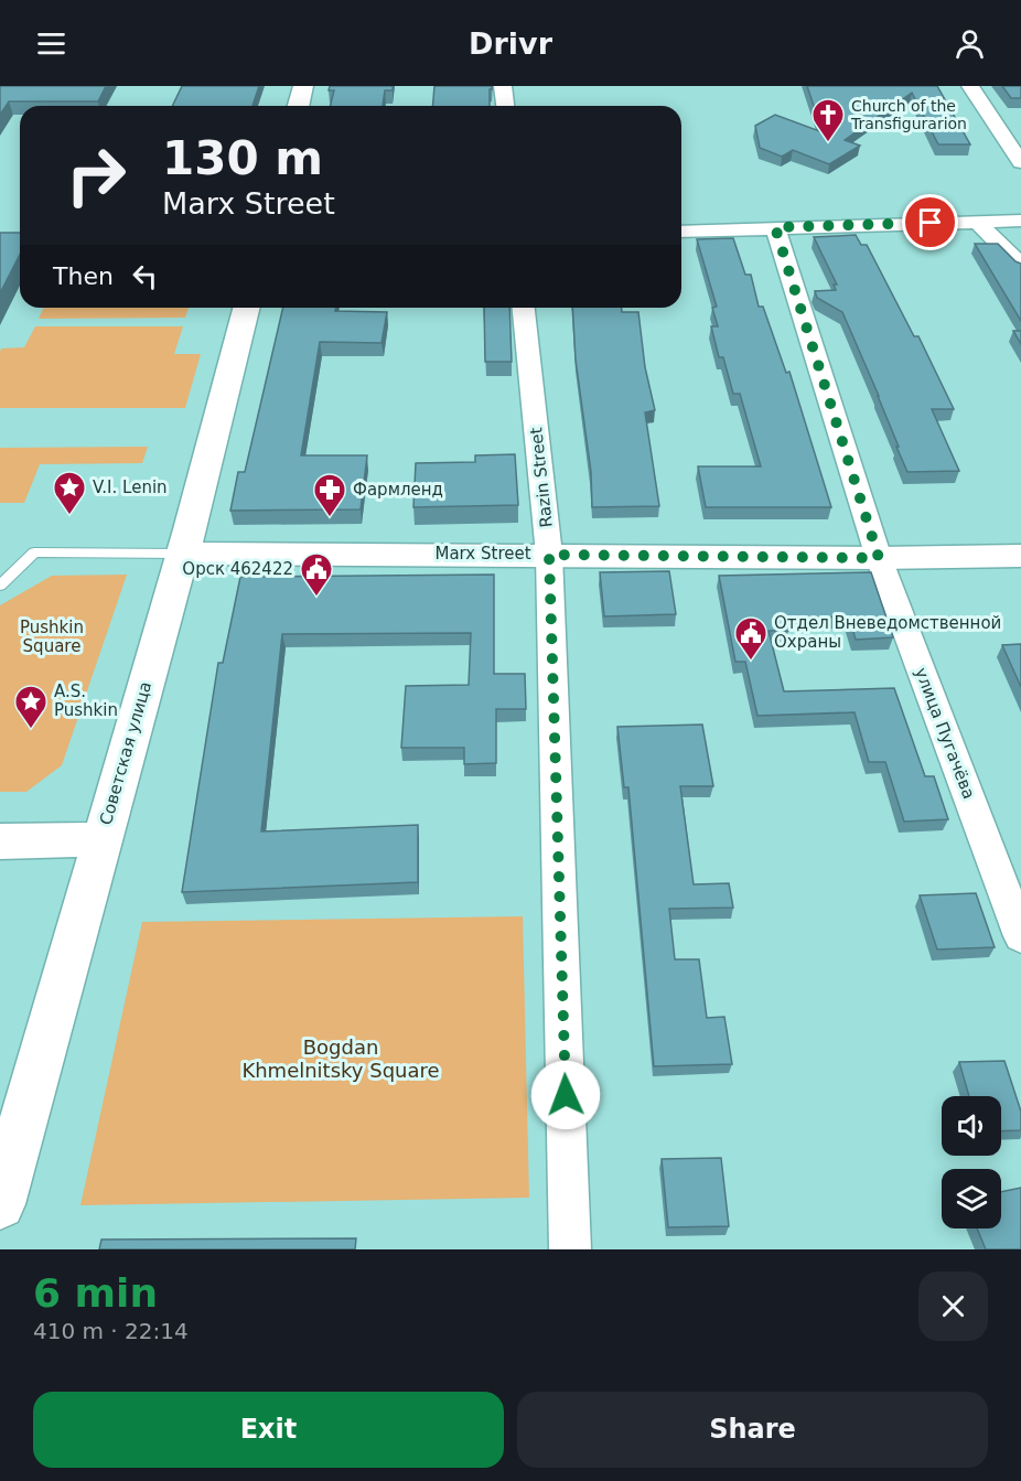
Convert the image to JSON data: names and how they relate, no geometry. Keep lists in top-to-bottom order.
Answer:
{
  "streets": {
    "street": [
      "Razin Street",
      "Marx Street",
      "улица Пугачёва",
      "Советская улица"
    ]
  },
  "crossings": [
    ["Razin Street", "Marx Street"],
    ["Marx Street", "улица Пугачёва"],
    ["Marx Street", "Советская улица"]
  ],
  "parks": ["Pushkin Square", "Bogdan Khmelnitsky Square"],
  "places": {
    "church": ["Church of the Transfigurarion"],
    "place": ["V.I. Lenin", "A.S. Pushkin"],
    "pharmacy": ["Фармленд"],
    "public building": ["Орск 462422", "Отдел Вневедомственной Охраны"]
  },
  "page": {
    "header": "Drivr",
    "turn": ["130 m", "Marx Street"],
    "then": "Then",
    "heading": ["6 min", "410 m · 22:14"],
    "buttons": ["Exit", "Share"]
  }
}
